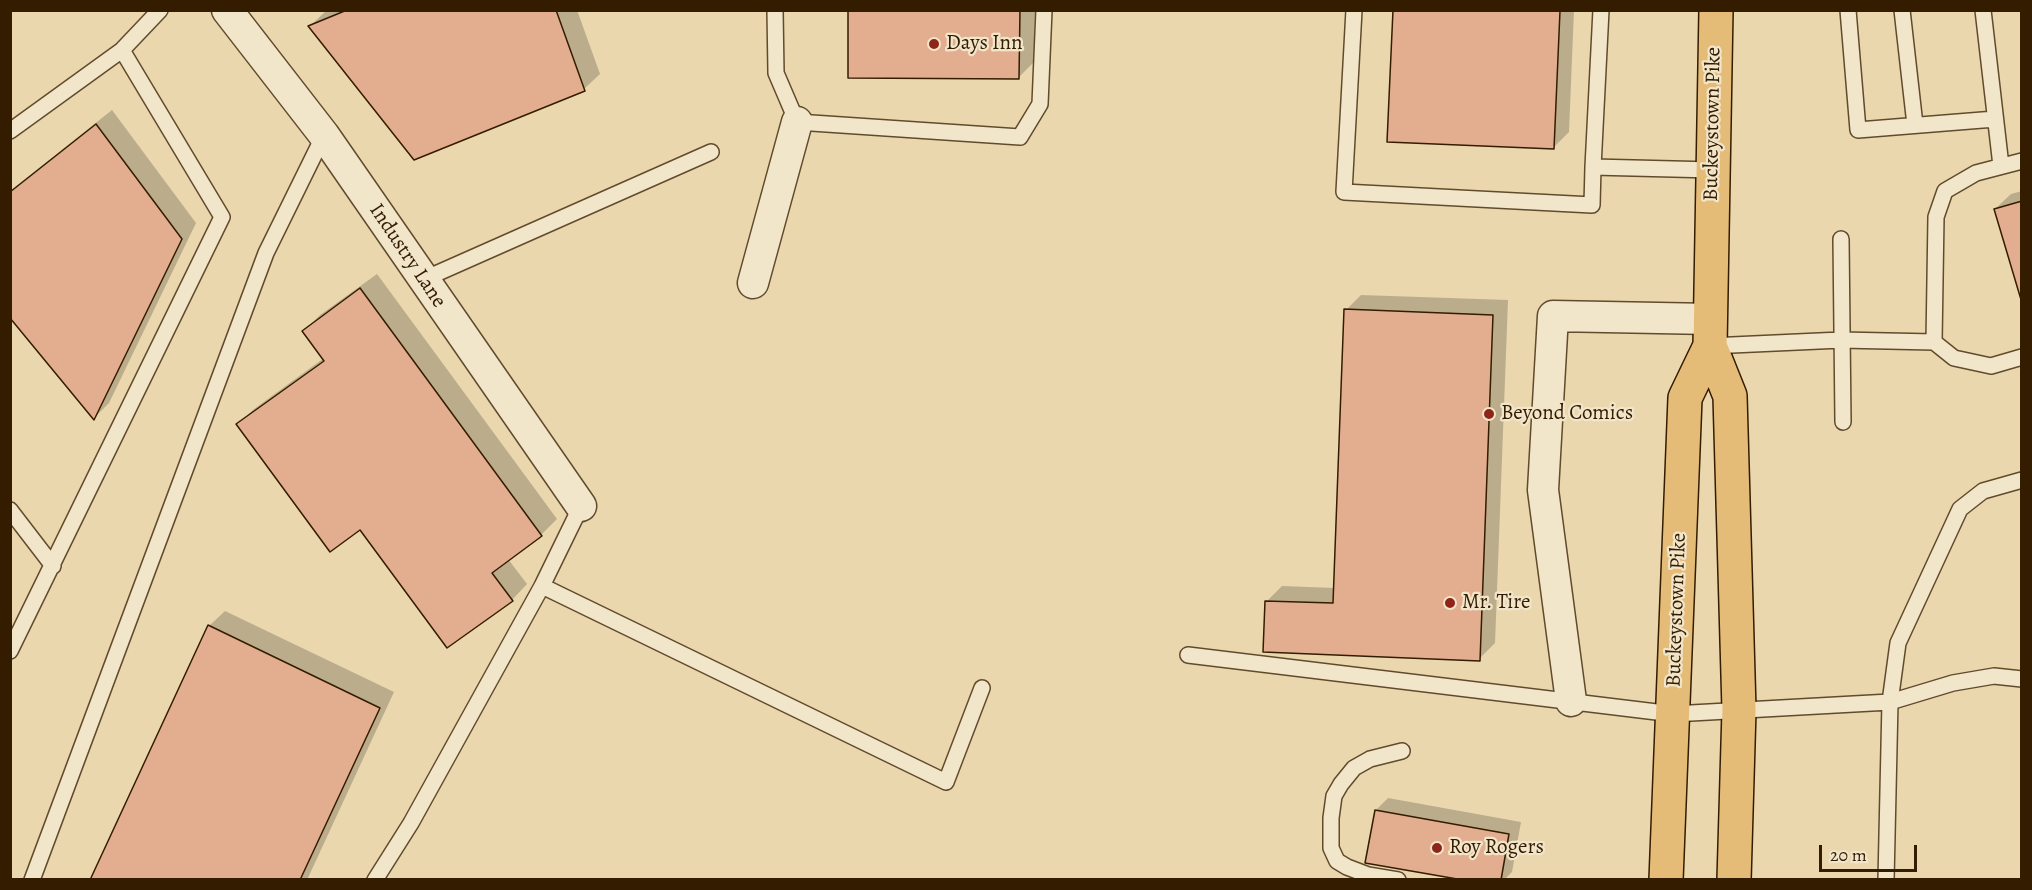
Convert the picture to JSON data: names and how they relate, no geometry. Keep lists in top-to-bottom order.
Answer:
{
  "streets": {
    "main road": ["Buckeystown Pike"],
    "street": ["Industry Lane"]
  },
  "places": [
    "Days Inn",
    "Beyond Comics",
    "Mr. Tire",
    "Roy Rogers"
  ],
  "scale_bar": "20 m"
}
